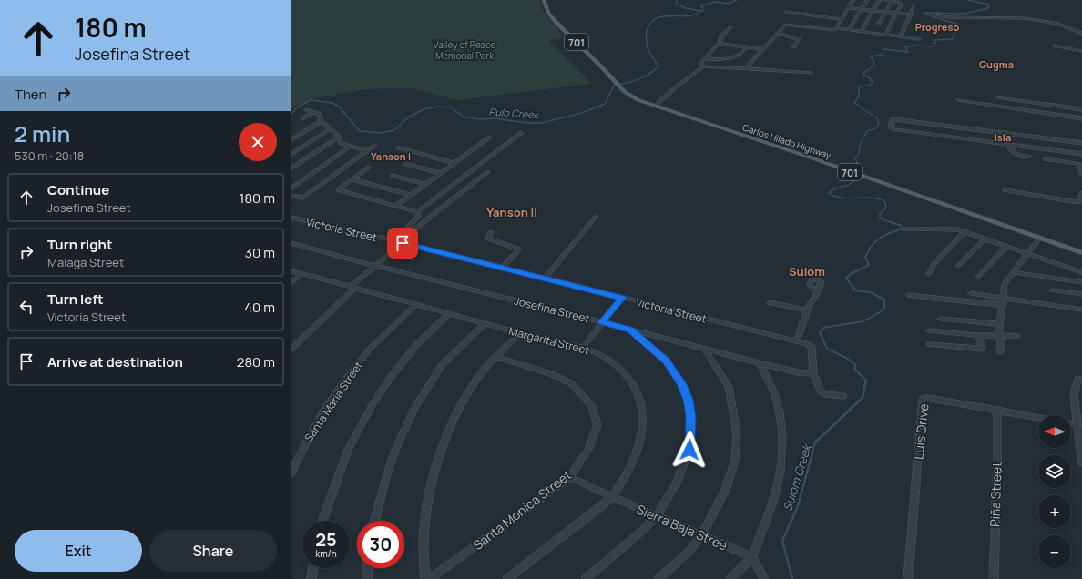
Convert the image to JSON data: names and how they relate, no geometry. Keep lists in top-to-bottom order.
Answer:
{
  "streets": {
    "main road": ["701", "Carlos Hilado Highway"],
    "street": [
      "Victoria Street",
      "Josefina Street",
      "Margarita Street",
      "Santa Maria Street",
      "Luis Drive",
      "Piña Street",
      "Santa Monica Street",
      "Sierra Baja Stree"
    ]
  },
  "crossings": [
    ["Victoria Street", "Josefina Street"],
    ["Margarita Street", "Santa Maria Street"],
    ["Margarita Street", "Sierra Baja Stree"],
    ["Luis Drive", "Piña Street"],
    ["Santa Monica Street", "Sierra Baja Stree"]
  ],
  "districts": [
    "Progreso",
    "Gugma",
    "Isla",
    "Yanson I",
    "Yanson II",
    "Sulom"
  ],
  "water": ["Pulo Creek", "Sulom Creek"],
  "parks": ["Valley of Peace Memorial Park"],
  "north": "left",
  "page": {
    "turn": ["180 m", "Josefina Street"],
    "then": "Then",
    "heading": ["2 min", "530 m · 20:18"],
    "list": [
      {
        "name": "Continue",
        "note": "Josefina Street",
        "value": "180 m"
      },
      {
        "name": "Turn right",
        "note": "Malaga Street",
        "value": "30 m"
      },
      {
        "name": "Turn left",
        "note": "Victoria Street",
        "value": "40 m"
      },
      {
        "name": "Arrive at destination",
        "value": "280 m"
      }
    ],
    "map_buttons": ["+", "−"],
    "speed": "25 km/h",
    "limit": "30",
    "buttons": ["Exit", "Share"]
  }
}
